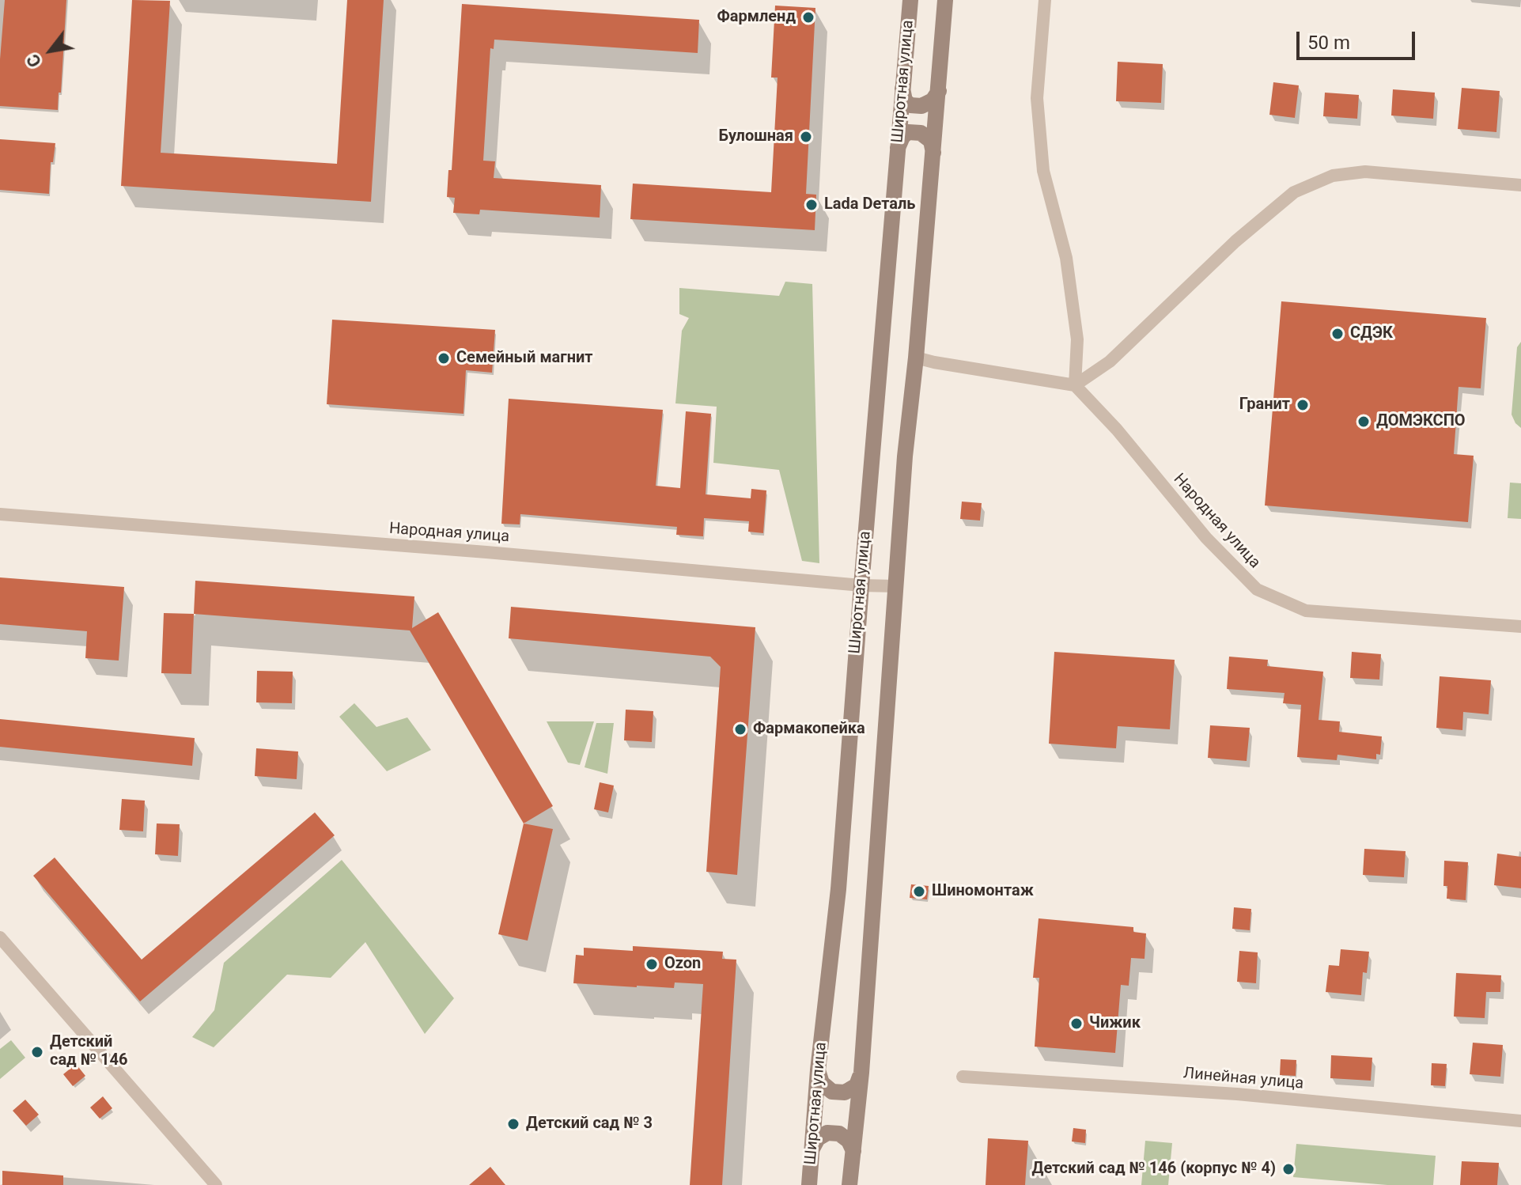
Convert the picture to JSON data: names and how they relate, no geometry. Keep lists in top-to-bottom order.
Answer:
{
  "streets": {
    "main road": ["Широтная улица"],
    "street": ["Народная улица", "Линейная улица"]
  },
  "crossings": [
    ["Широтная улица", "Народная улица"]
  ],
  "places": [
    "Фармленд",
    "Булошная",
    "Lada Dеталь",
    "СДЭК",
    "Семейный магнит",
    "Гранит",
    "ДОМЭКСПО",
    "Фармакопейка",
    "Шиномонтаж",
    "Ozon",
    "Чижик",
    "Детский сад № 146",
    "Детский сад № 3",
    "Детский сад № 146 (корпус № 4)"
  ],
  "scale_bar": "50 m",
  "north": "bottom left"
}
